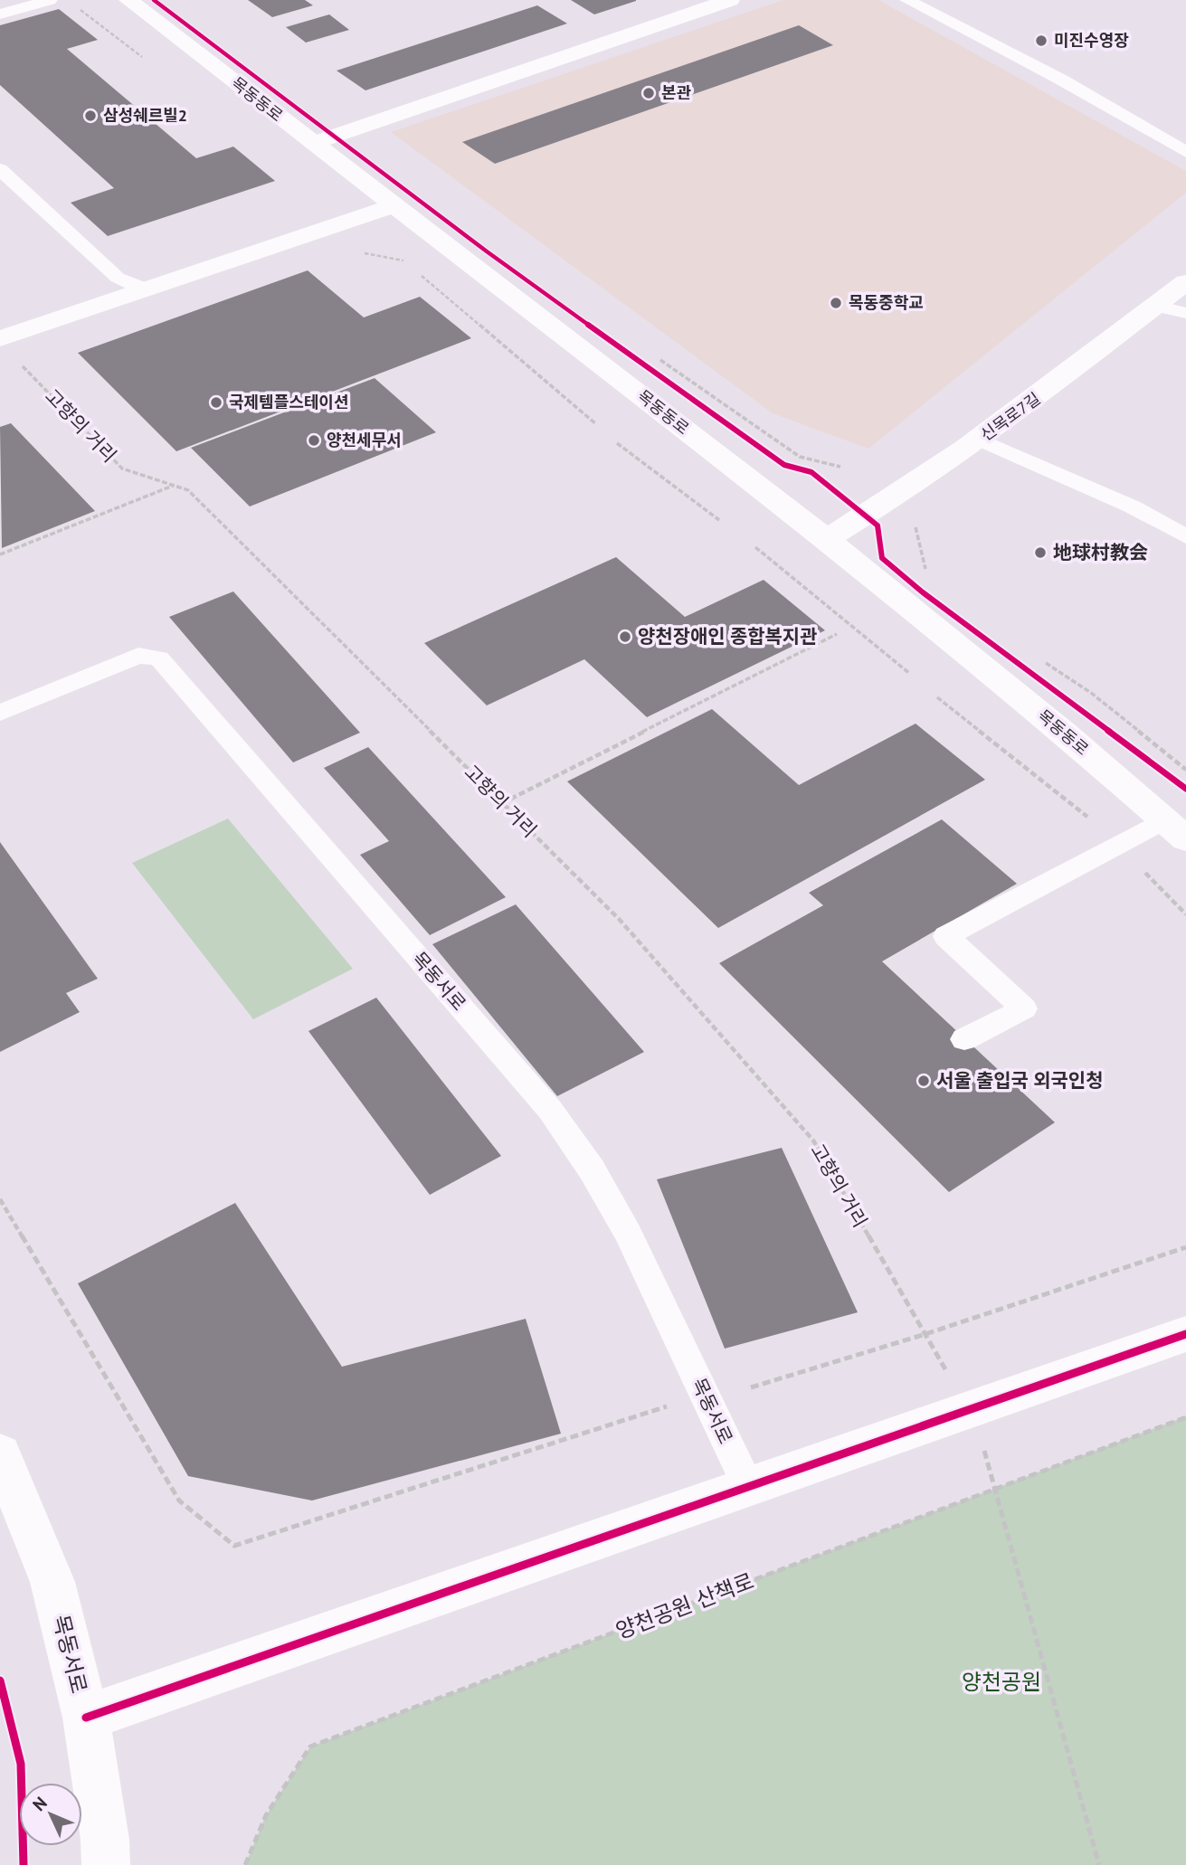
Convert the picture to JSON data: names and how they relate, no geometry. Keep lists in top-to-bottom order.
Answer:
{
  "streets": {
    "main road": ["목동동로", "신목로7길", "목동서로"],
    "path": ["고향의 거리", "양천공원 산책로"]
  },
  "crossings": [
    ["목동동로", "신목로7길"],
    ["고향의 거리", "양천공원 산책로"]
  ],
  "parks": ["양천공원"],
  "places": [
    "미진수영장",
    "본관",
    "삼성쉐르빌2",
    "목동중학교",
    "국제템플스테이션",
    "양천세무서",
    "地球村教会",
    "양천장애인 종합복지관",
    "서울 출입국 외국인청"
  ],
  "north": "top left"
}
